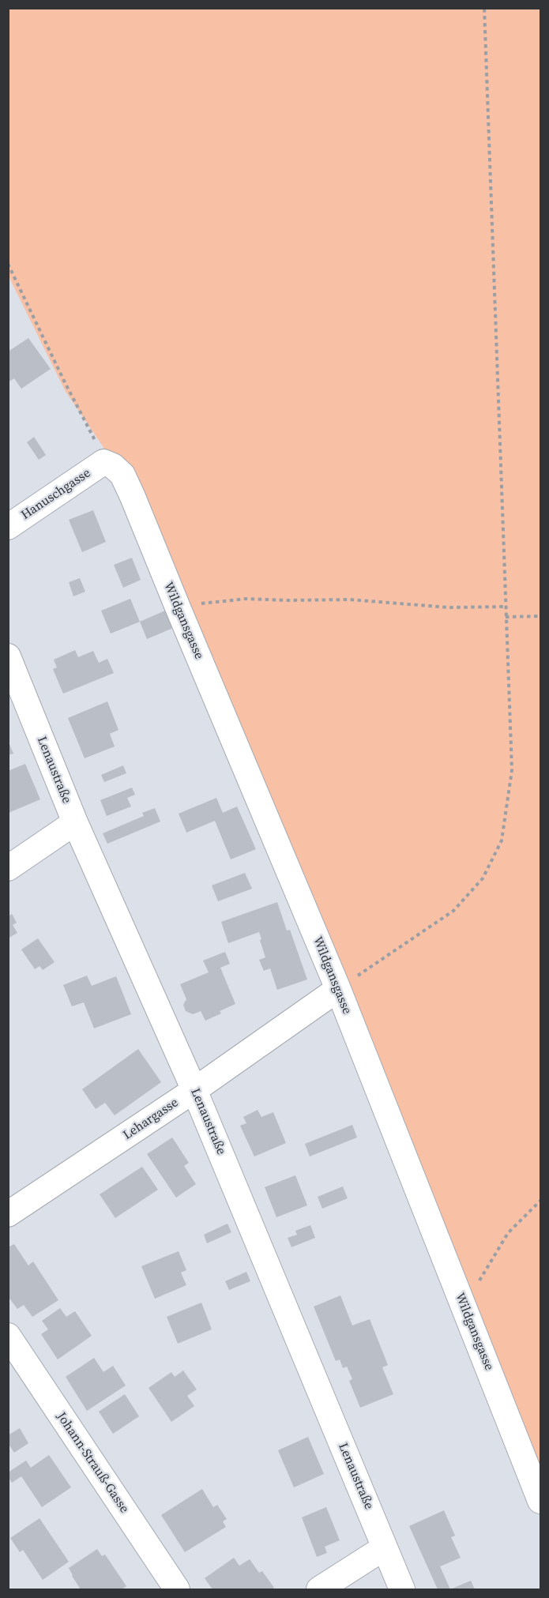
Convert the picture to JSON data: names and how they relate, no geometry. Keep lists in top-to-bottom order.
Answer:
{
  "streets": {
    "street": [
      "Hanuschgasse",
      "Wildgansgasse",
      "Lenaustraße",
      "Lehargasse",
      "Johann-Strauß-Gasse"
    ]
  },
  "crossings": [
    ["Hanuschgasse", "Wildgansgasse"],
    ["Wildgansgasse", "Lehargasse"],
    ["Lenaustraße", "Lehargasse"]
  ]
}
